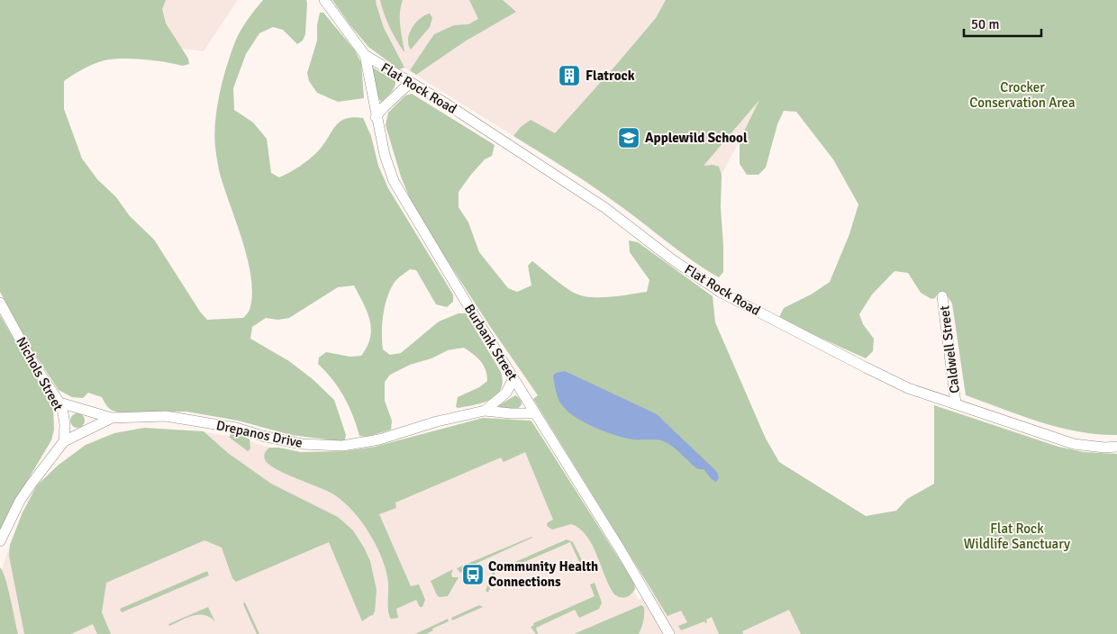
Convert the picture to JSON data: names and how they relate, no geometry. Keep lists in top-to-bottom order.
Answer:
{
  "streets": {
    "street": [
      "Flat Rock Road",
      "Burbank Street",
      "Caldwell Street",
      "Nichols Street",
      "Drepanos Drive"
    ]
  },
  "crossings": [
    ["Flat Rock Road", "Burbank Street"],
    ["Flat Rock Road", "Caldwell Street"],
    ["Burbank Street", "Drepanos Drive"],
    ["Nichols Street", "Drepanos Drive"]
  ],
  "parks": ["Crocker Conservation Area", "Flat Rock Wildlife Sanctuary"],
  "places": {
    "building": ["Flatrock"],
    "school or university": ["Applewild School"],
    "bus stop": ["Community Health Connections"]
  },
  "scale_bar": "50 m"
}
